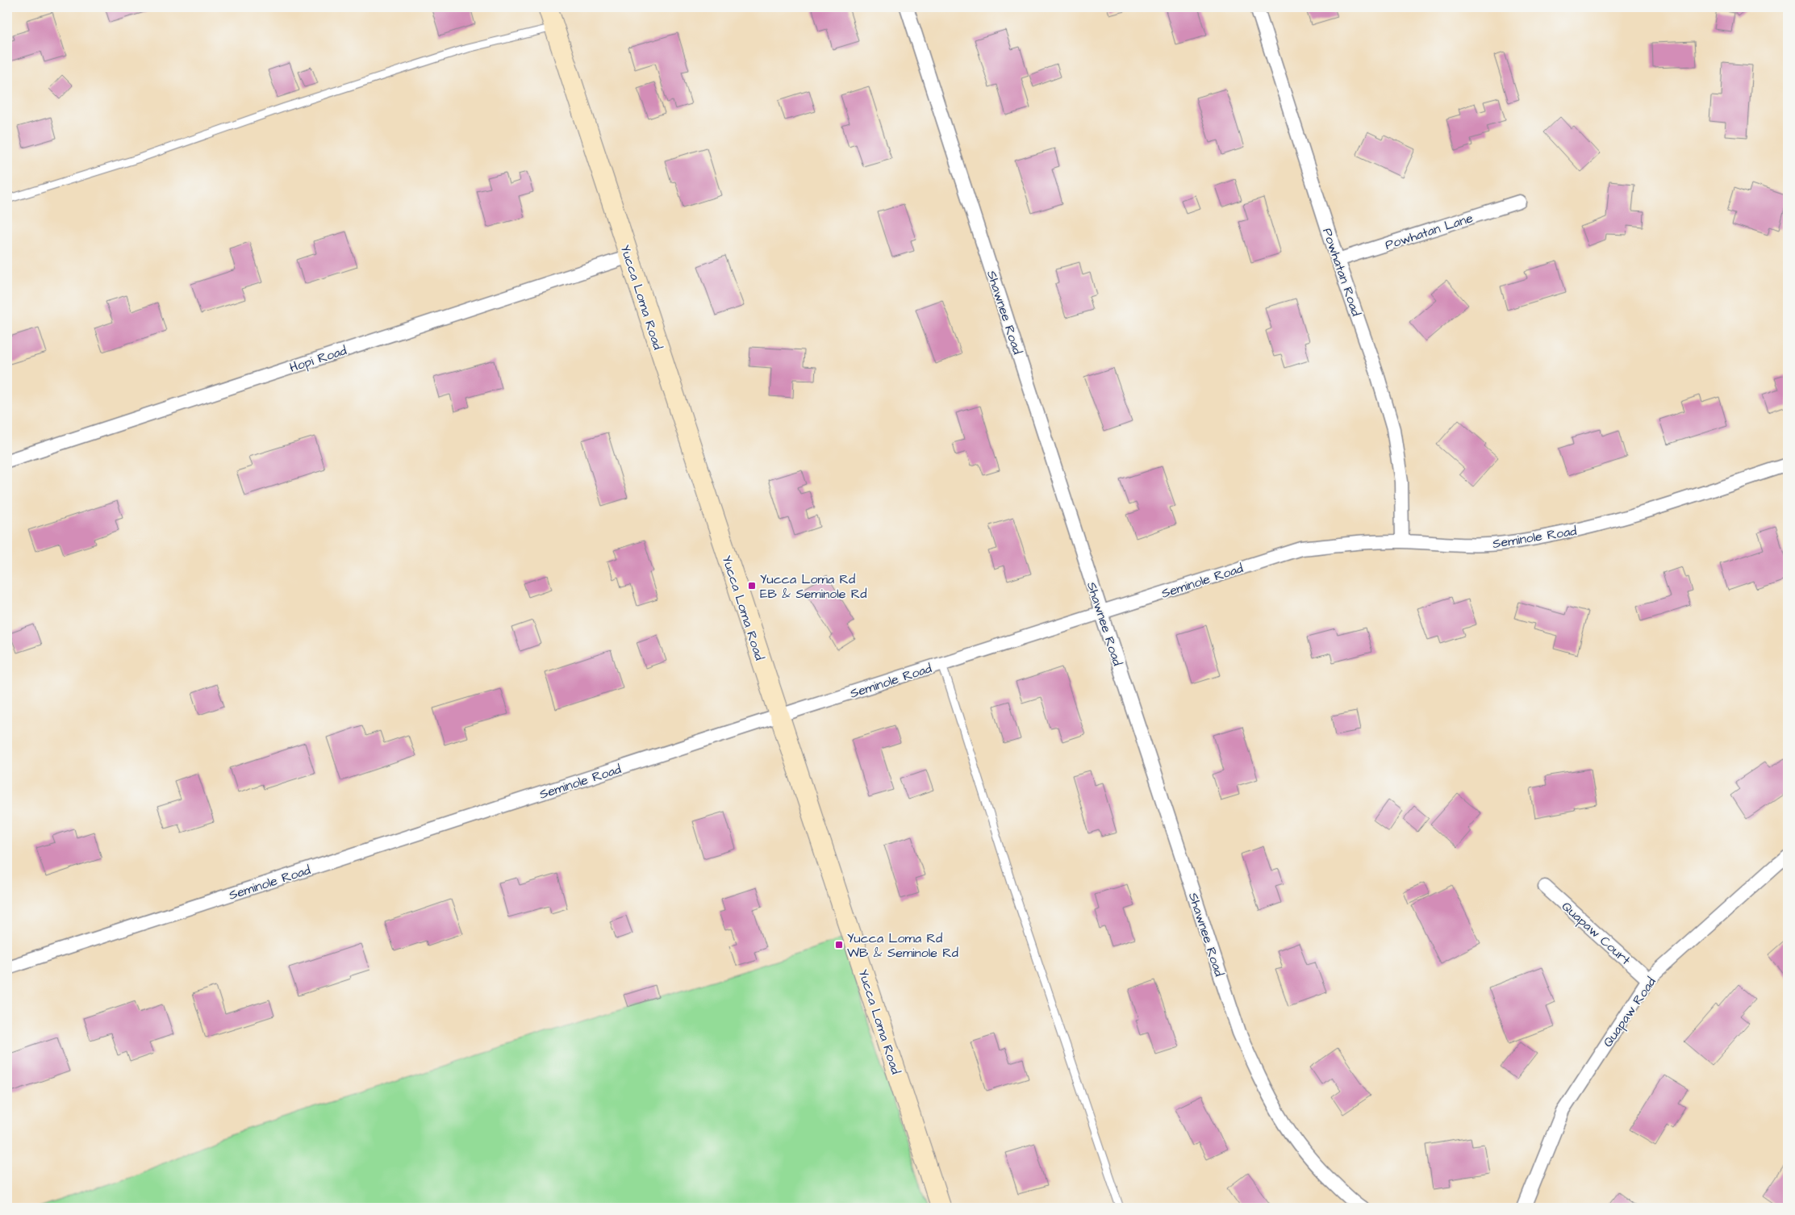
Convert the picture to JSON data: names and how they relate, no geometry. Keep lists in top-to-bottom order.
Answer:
{
  "streets": {
    "main road": ["Yucca Loma Road"],
    "street": [
      "Powhatan Lane",
      "Powhatan Road",
      "Shawnee Road",
      "Hopi Road",
      "Seminole Road",
      "Quapaw Court",
      "Quapaw Road"
    ]
  },
  "crossings": [
    ["Powhatan Lane", "Powhatan Road"],
    ["Powhatan Road", "Seminole Road"],
    ["Yucca Loma Road", "Hopi Road"],
    ["Yucca Loma Road", "Seminole Road"],
    ["Shawnee Road", "Seminole Road"],
    ["Quapaw Court", "Quapaw Road"]
  ],
  "places": {
    "transit": ["Yucca Loma Rd EB & Seminole Rd", "Yucca Loma Rd WB & Seminole Rd"]
  }
}
